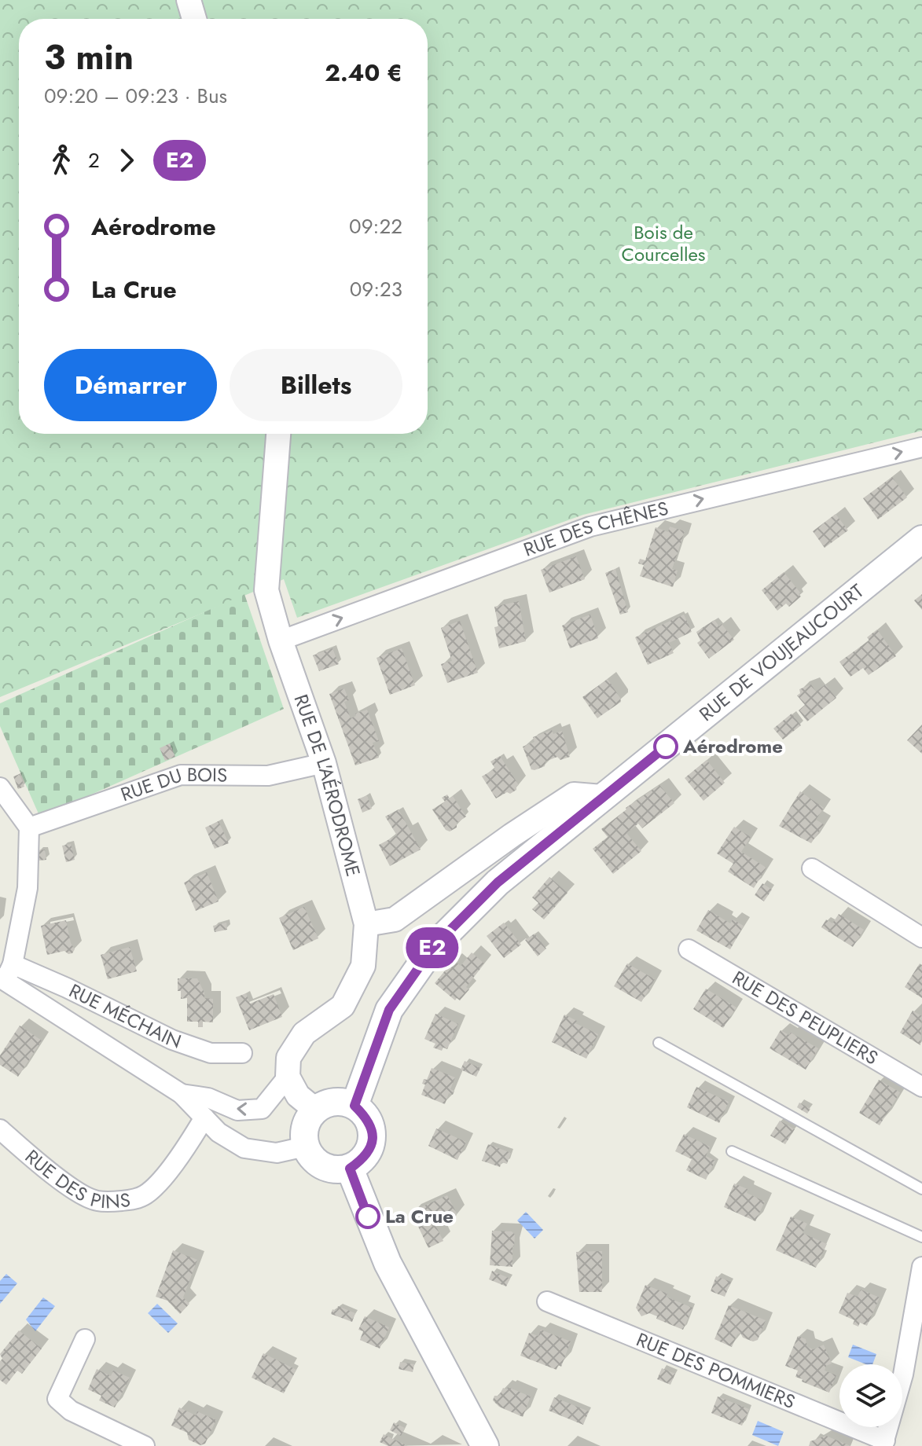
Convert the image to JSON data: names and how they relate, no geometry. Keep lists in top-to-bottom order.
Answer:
{
  "streets": {
    "main road": ["RUE DE VOUJEAUCOURT"],
    "street": [
      "RUE DES CHÊNES",
      "RUE DE L'AÉRODROME",
      "RUE DU BOIS",
      "RUE MÉCHAIN",
      "RUE DES PEUPLIERS",
      "RUE DES PINS",
      "RUE DES POMMIERS"
    ]
  },
  "crossings": [
    ["RUE DES CHÊNES", "RUE DE L'AÉRODROME"],
    ["RUE DE VOUJEAUCOURT", "RUE MÉCHAIN"],
    ["RUE DE L'AÉRODROME", "RUE DU BOIS"],
    ["RUE DE L'AÉRODROME", "RUE MÉCHAIN"],
    ["RUE MÉCHAIN", "RUE DES PINS"]
  ],
  "one_way": ["RUE DES CHÊNES"],
  "parks": ["Bois de Courcelles"],
  "places": ["Aérodrome", "La Crue"],
  "lines": ["bus line E2"],
  "page": {
    "on_map": "E2",
    "heading": ["3 min", "09:20 – 09:23 · Bus", "2.40 €"],
    "legs": ["2", "E2"],
    "list": [
      {
        "name": "Aérodrome",
        "value": "09:22"
      },
      {
        "name": "La Crue",
        "value": "09:23"
      }
    ],
    "buttons": ["Démarrer", "Billets"]
  }
}
